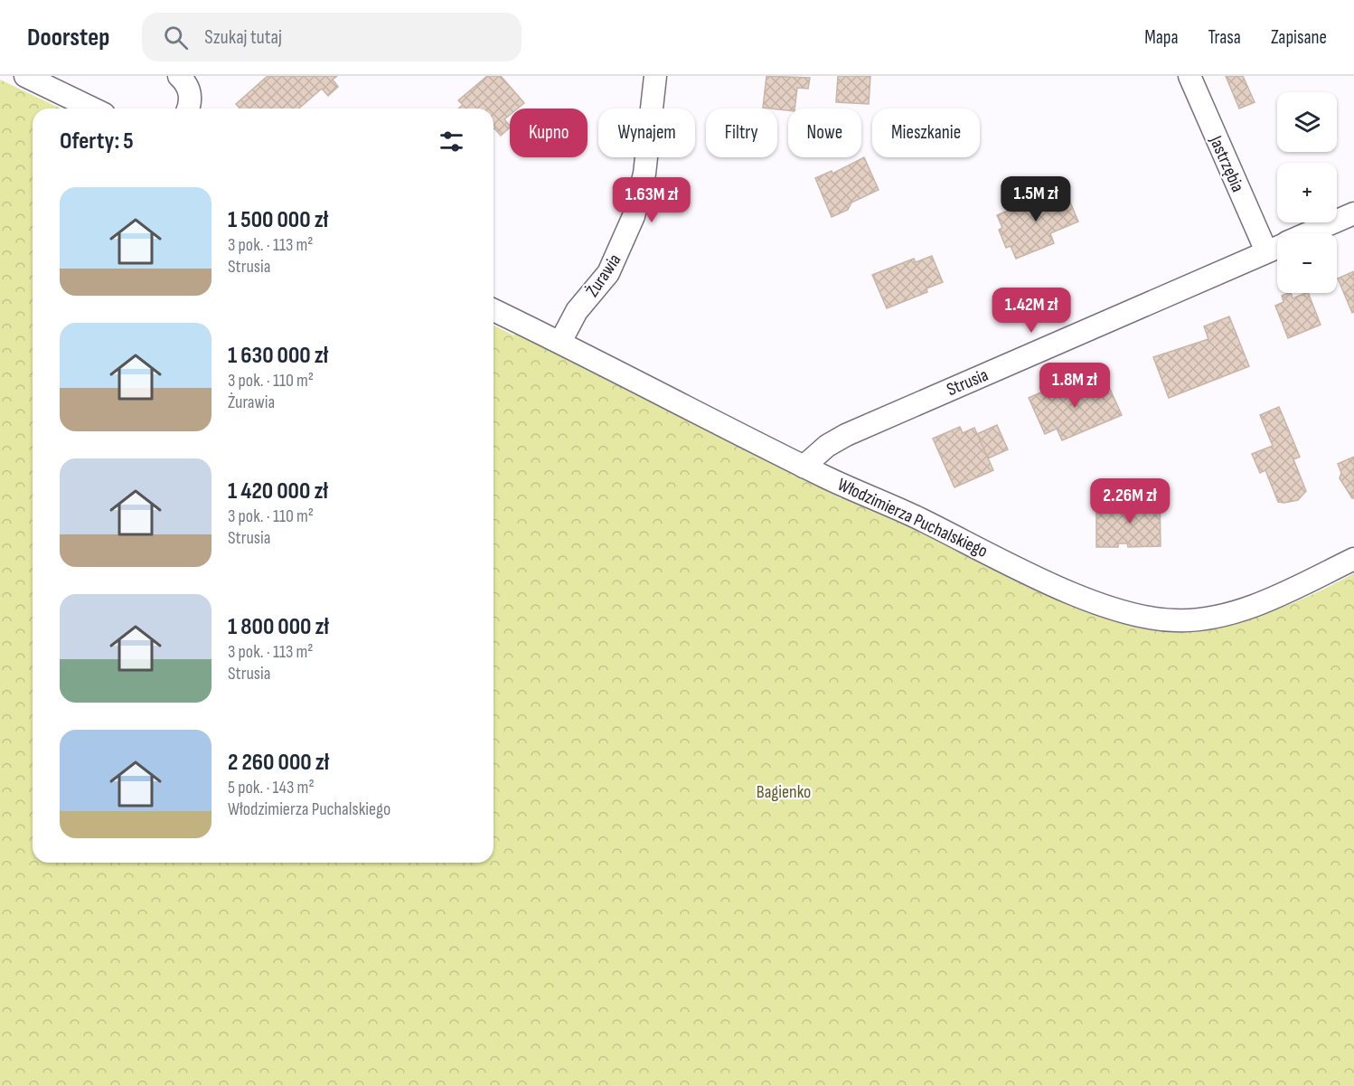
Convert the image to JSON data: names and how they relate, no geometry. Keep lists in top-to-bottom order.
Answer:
{
  "streets": {
    "street": [
      "Jastrzębia",
      "Żurawia",
      "Strusia",
      "Włodzimierza Puchalskiego"
    ]
  },
  "crossings": [
    ["Jastrzębia", "Strusia"],
    ["Żurawia", "Włodzimierza Puchalskiego"],
    ["Strusia", "Włodzimierza Puchalskiego"]
  ],
  "parks": ["Bagienko"],
  "page": {
    "header": "Doorstep",
    "search": "Szukaj tutaj",
    "nav": ["Mapa", "Trasa", "Zapisane"],
    "map_buttons": ["+", "−"],
    "chip": [
      "Kupno",
      "Wynajem",
      "Filtry",
      "Nowe",
      "Mieszkanie"
    ],
    "heading": "Oferty: 5",
    "list": [
      {
        "name": "1 500 000 zł",
        "note": "3 pok. · 113 m² · Strusia"
      },
      {
        "name": "1 630 000 zł",
        "note": "3 pok. · 110 m² · Żurawia"
      },
      {
        "name": "1 420 000 zł",
        "note": "3 pok. · 110 m² · Strusia"
      },
      {
        "name": "1 800 000 zł",
        "note": "3 pok. · 113 m² · Strusia"
      },
      {
        "name": "2 260 000 zł",
        "note": "5 pok. · 143 m² · Włodzimierza Puchalskiego"
      }
    ],
    "price": [
      "1.5M zł",
      "1.63M zł",
      "1.42M zł",
      "1.8M zł",
      "2.26M zł"
    ]
  }
}
